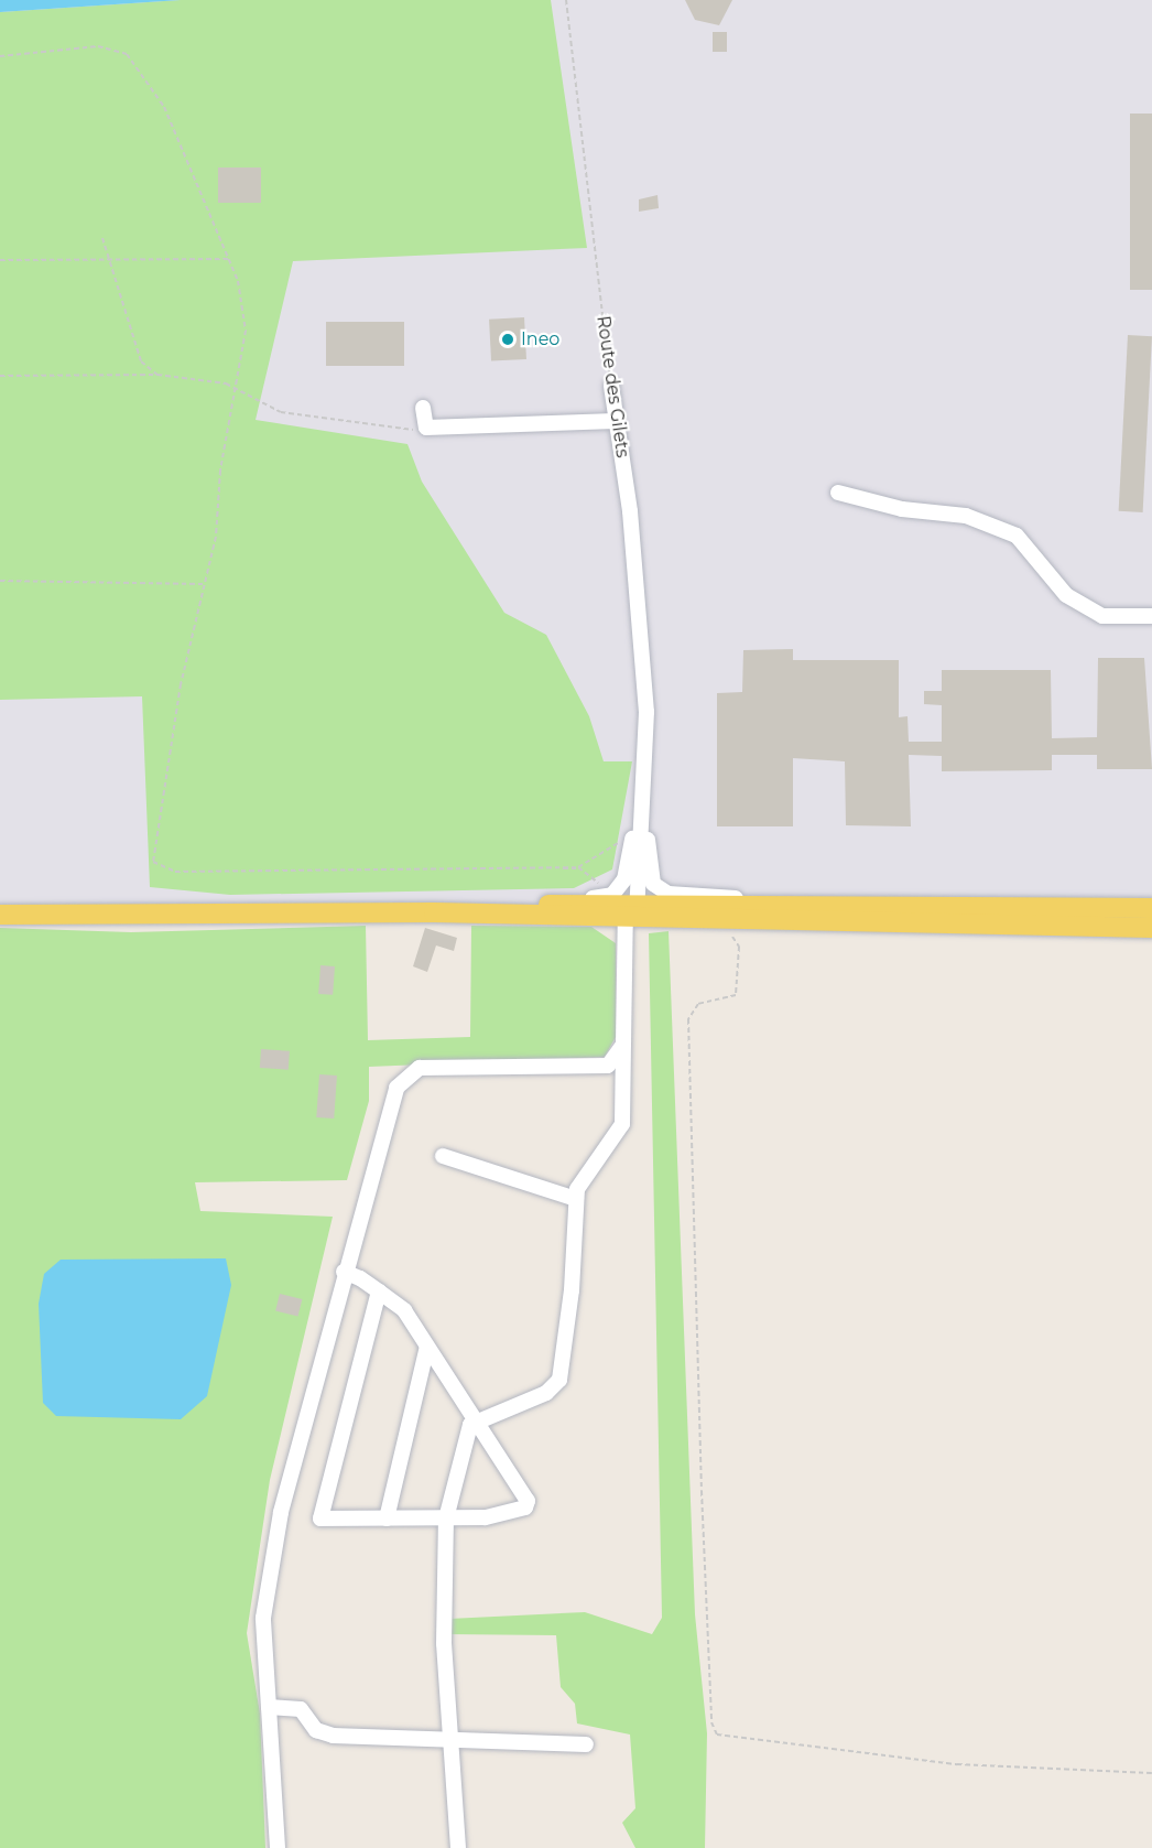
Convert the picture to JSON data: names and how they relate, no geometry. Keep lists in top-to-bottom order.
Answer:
{
  "streets": {
    "street": ["Route des Gilets"]
  },
  "places": ["Ineo"]
}
